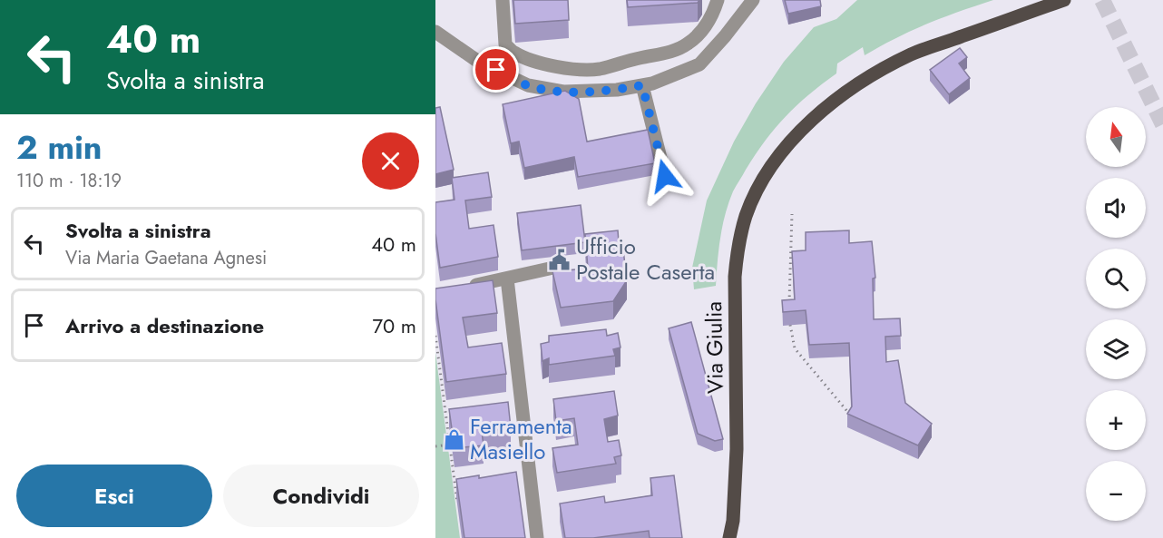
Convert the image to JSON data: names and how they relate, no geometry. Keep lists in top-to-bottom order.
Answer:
{
  "streets": {
    "main road": ["Via Giulia"]
  },
  "places": {
    "public building": ["Ufficio Postale Caserta"],
    "shop": ["Ferramenta Masiello"]
  },
  "north": "top",
  "page": {
    "turn": ["40 m", "Svolta a sinistra"],
    "map_buttons": ["+", "−"],
    "heading": ["2 min", "110 m · 18:19"],
    "list": [
      {
        "name": "Svolta a sinistra",
        "note": "Via Maria Gaetana Agnesi",
        "value": "40 m"
      },
      {
        "name": "Arrivo a destinazione",
        "value": "70 m"
      }
    ],
    "buttons": ["Esci", "Condividi"]
  }
}
